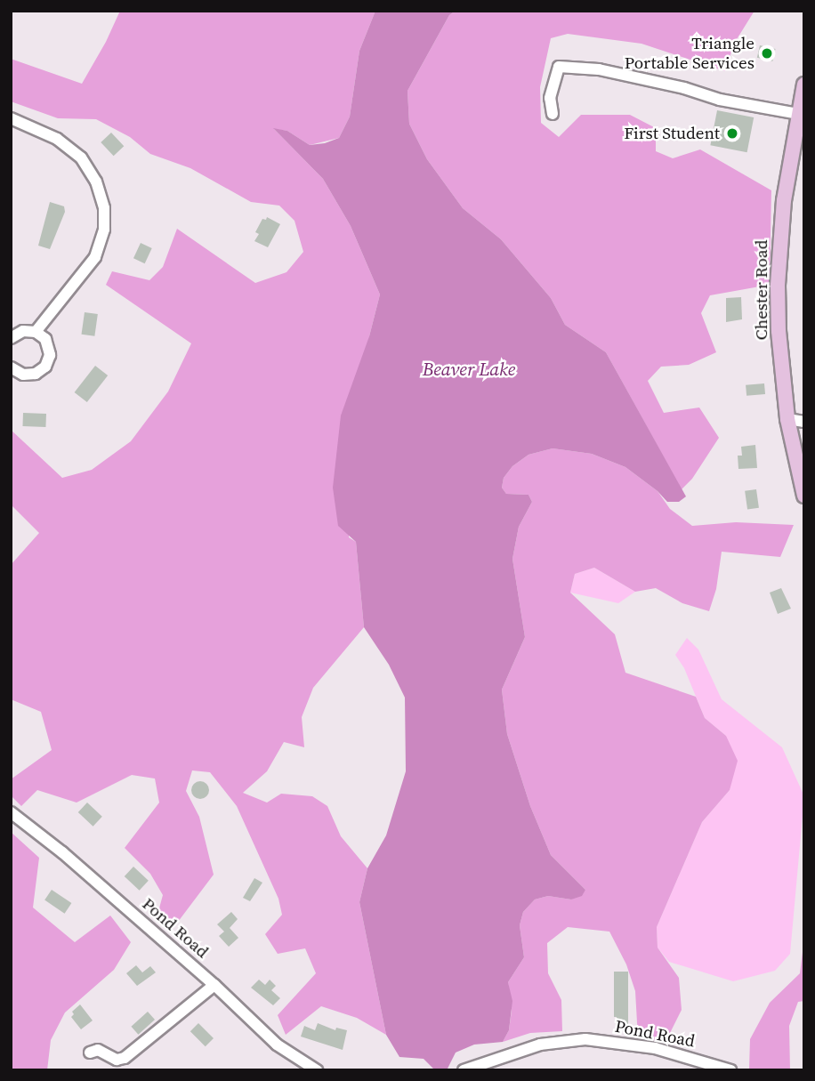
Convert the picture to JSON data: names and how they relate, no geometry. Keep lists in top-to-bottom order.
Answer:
{
  "streets": {
    "main road": ["Chester Road"],
    "street": ["Pond Road"]
  },
  "water": ["Beaver Lake"],
  "places": ["Triangle Portable Services", "First Student"]
}
